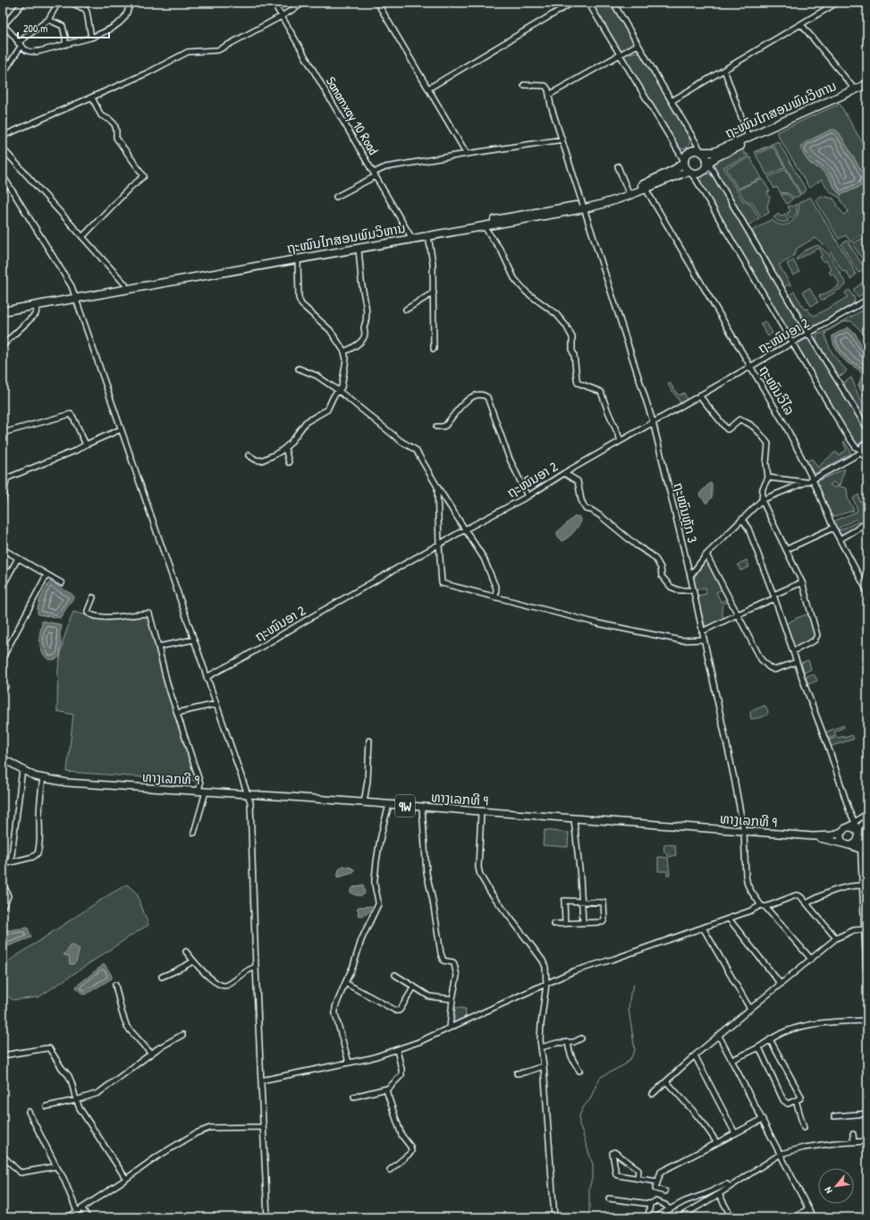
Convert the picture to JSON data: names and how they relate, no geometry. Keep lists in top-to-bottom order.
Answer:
{
  "streets": {
    "highway": ["ຖະໜົນໄກສອນພົມວິຫານ"],
    "main road": ["ທາງເລກທີ 9", "9W"],
    "street": [
      "Sanamxay 10 Road",
      "ຖະໜົນອາ 2",
      "ຖະໜົນວິໄລ",
      "ຖະໜົນຫຼັກ 3"
    ]
  },
  "crossings": [
    ["ຖະໜົນໄກສອນພົມວິຫານ", "Sanamxay 10 Road"],
    ["ຖະໜົນໄກສອນພົມວິຫານ", "ຖະໜົນວິໄລ"],
    ["ຖະໜົນໄກສອນພົມວິຫານ", "ຖະໜົນຫຼັກ 3"],
    ["ຖະໜົນອາ 2", "ຖະໜົນວິໄລ"],
    ["ຖະໜົນອາ 2", "ຖະໜົນຫຼັກ 3"],
    ["ຖະໜົນຫຼັກ 3", "ທາງເລກທີ 9"]
  ],
  "scale_bar": "200 m",
  "north": "bottom left"
}
